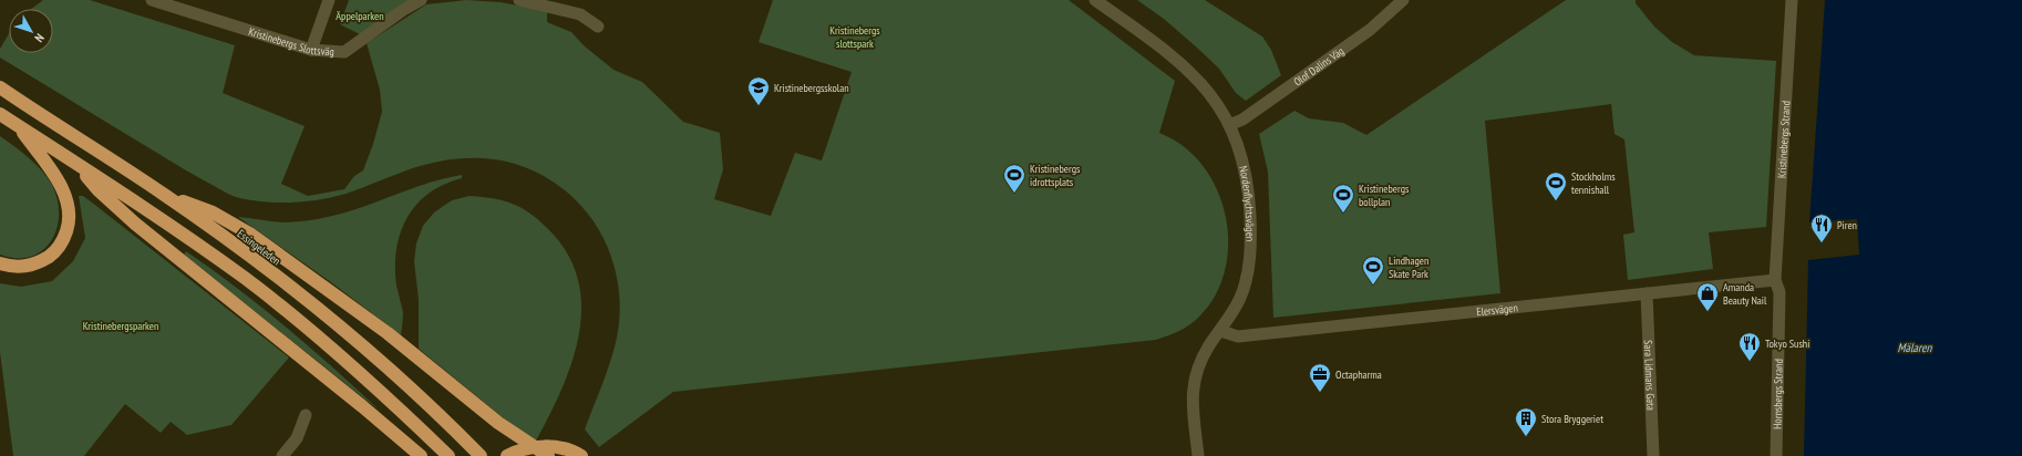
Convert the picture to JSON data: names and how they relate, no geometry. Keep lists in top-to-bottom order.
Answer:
{
  "streets": {
    "highway": ["Essingeleden"],
    "street": [
      "Kristinebergs Slottsväg",
      "Olof Dalins Väg",
      "Kristinebergs Strand",
      "Nordenflychtsvägen",
      "Elersvägen",
      "Sara Lidmans Gata",
      "Hornsbergs Strand"
    ]
  },
  "crossings": [
    ["Olof Dalins Väg", "Nordenflychtsvägen"],
    ["Kristinebergs Strand", "Elersvägen"],
    ["Kristinebergs Strand", "Hornsbergs Strand"],
    ["Nordenflychtsvägen", "Elersvägen"],
    ["Elersvägen", "Sara Lidmans Gata"],
    ["Elersvägen", "Hornsbergs Strand"]
  ],
  "water": ["Mälaren"],
  "parks": ["Äppelparken", "Kristinebergs slottspark", "Kristinebergsparken"],
  "places": {
    "school or university": ["Kristinebergsskolan"],
    "sports": [
      "Kristinebergs idrottsplats",
      "Stockholms tennishall",
      "Kristinebergs bollplan",
      "Lindhagen Skate Park"
    ],
    "restaurant": ["Piren", "Tokyo Sushi"],
    "shop": ["Amanda Beauty Nail"],
    "office": ["Octapharma"],
    "building": ["Stora Bryggeriet"]
  },
  "north": "bottom right"
}
